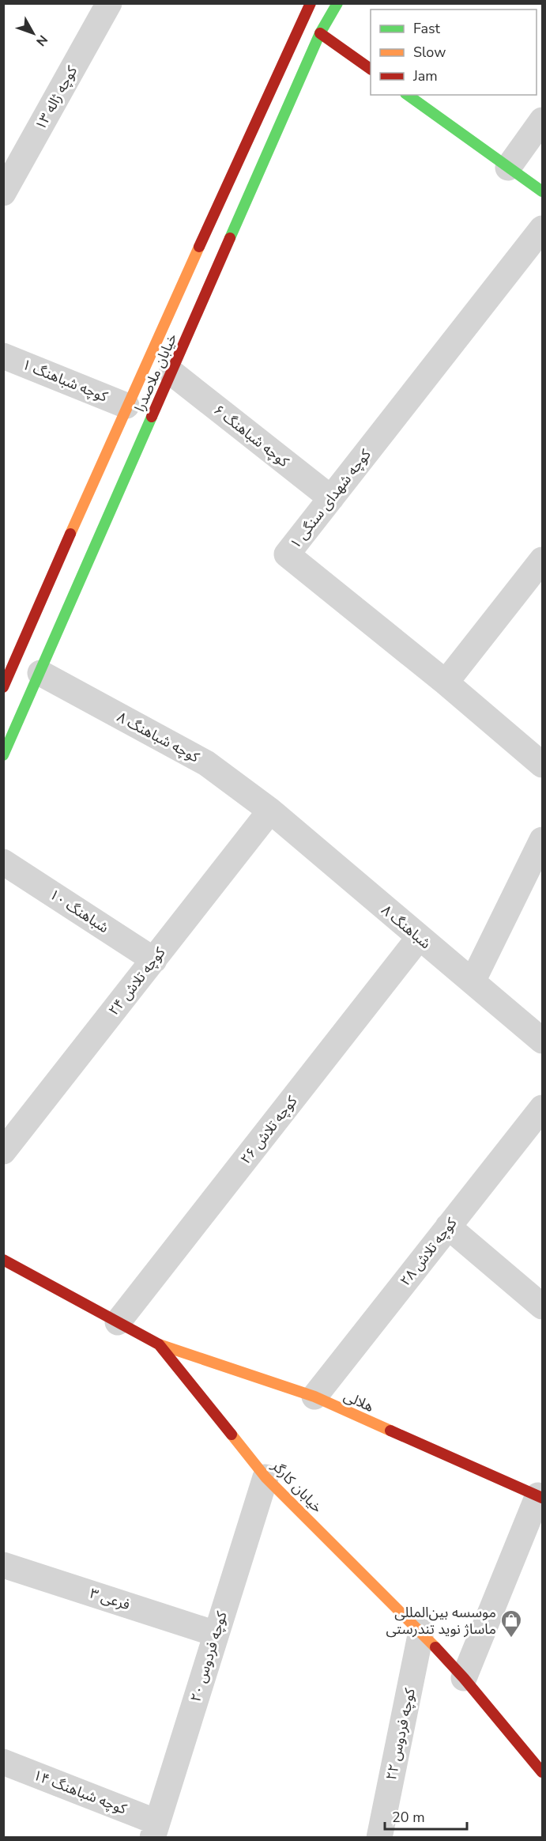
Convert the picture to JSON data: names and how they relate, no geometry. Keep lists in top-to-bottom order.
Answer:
{
  "streets": {
    "street": [
      "کوچه ژاله ۱۳",
      "خیابان ملاصدرا",
      "کوچه شباهنگ ۱",
      "کوچه شباهنگ ۶",
      "کوچه شهدای سنگی ۱",
      "کوچه شباهنگ ۸",
      "شباهنگ ۱۰",
      "شباهنگ ۸",
      "کوچه تلاش ۲۴",
      "کوچه تلاش ۲۶",
      "کوچه تلاش ۲۸",
      "هلالی",
      "خیابان کارگر",
      "فرعی ۳",
      "کوچه فردوس ۲۰",
      "کوچه فردوس ۲۲",
      "کوچه شباهنگ ۱۴"
    ]
  },
  "crossings": [
    ["خیابان ملاصدرا", "کوچه شباهنگ ۱"],
    ["خیابان ملاصدرا", "کوچه شباهنگ ۶"],
    ["خیابان ملاصدرا", "کوچه شباهنگ ۸"],
    ["کوچه شباهنگ ۶", "کوچه شهدای سنگی ۱"],
    ["کوچه شباهنگ ۸", "شباهنگ ۸"],
    ["کوچه شباهنگ ۸", "کوچه تلاش ۲۴"],
    ["شباهنگ ۱۰", "کوچه تلاش ۲۴"],
    ["شباهنگ ۸", "کوچه تلاش ۲۴"],
    ["شباهنگ ۸", "کوچه تلاش ۲۶"],
    ["کوچه تلاش ۲۶", "خیابان کارگر"],
    ["کوچه تلاش ۲۸", "هلالی"],
    ["هلالی", "خیابان کارگر"],
    ["خیابان کارگر", "کوچه فردوس ۲۰"],
    ["خیابان کارگر", "کوچه فردوس ۲۲"],
    ["فرعی ۳", "کوچه فردوس ۲۰"],
    ["کوچه فردوس ۲۰", "کوچه شباهنگ ۱۴"]
  ],
  "places": {
    "shop": ["موسسه بین‌المللی ماساژ نوید تندرستی"]
  },
  "legend": ["Fast", "Slow", "Jam"],
  "scale_bar": "20 m",
  "north": "bottom right"
}
